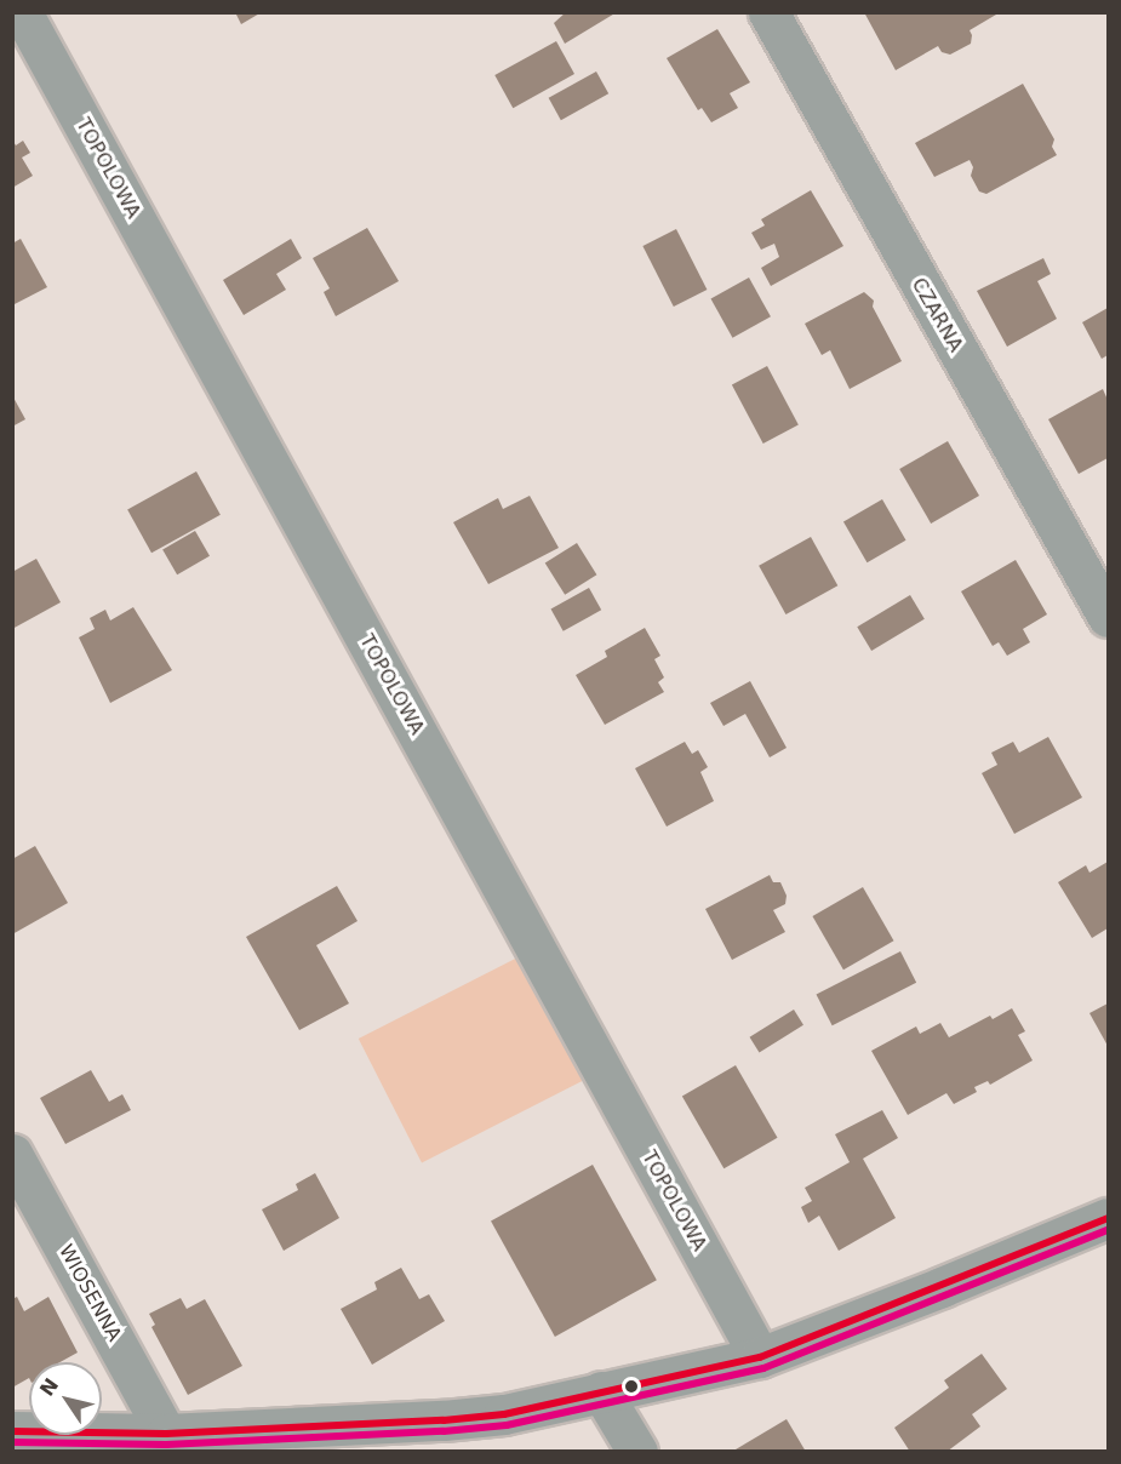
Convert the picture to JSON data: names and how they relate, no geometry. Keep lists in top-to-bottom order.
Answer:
{
  "streets": {
    "street": ["TOPOLOWA", "CZARNA", "WIOSENNA"]
  },
  "north": "top left"
}
